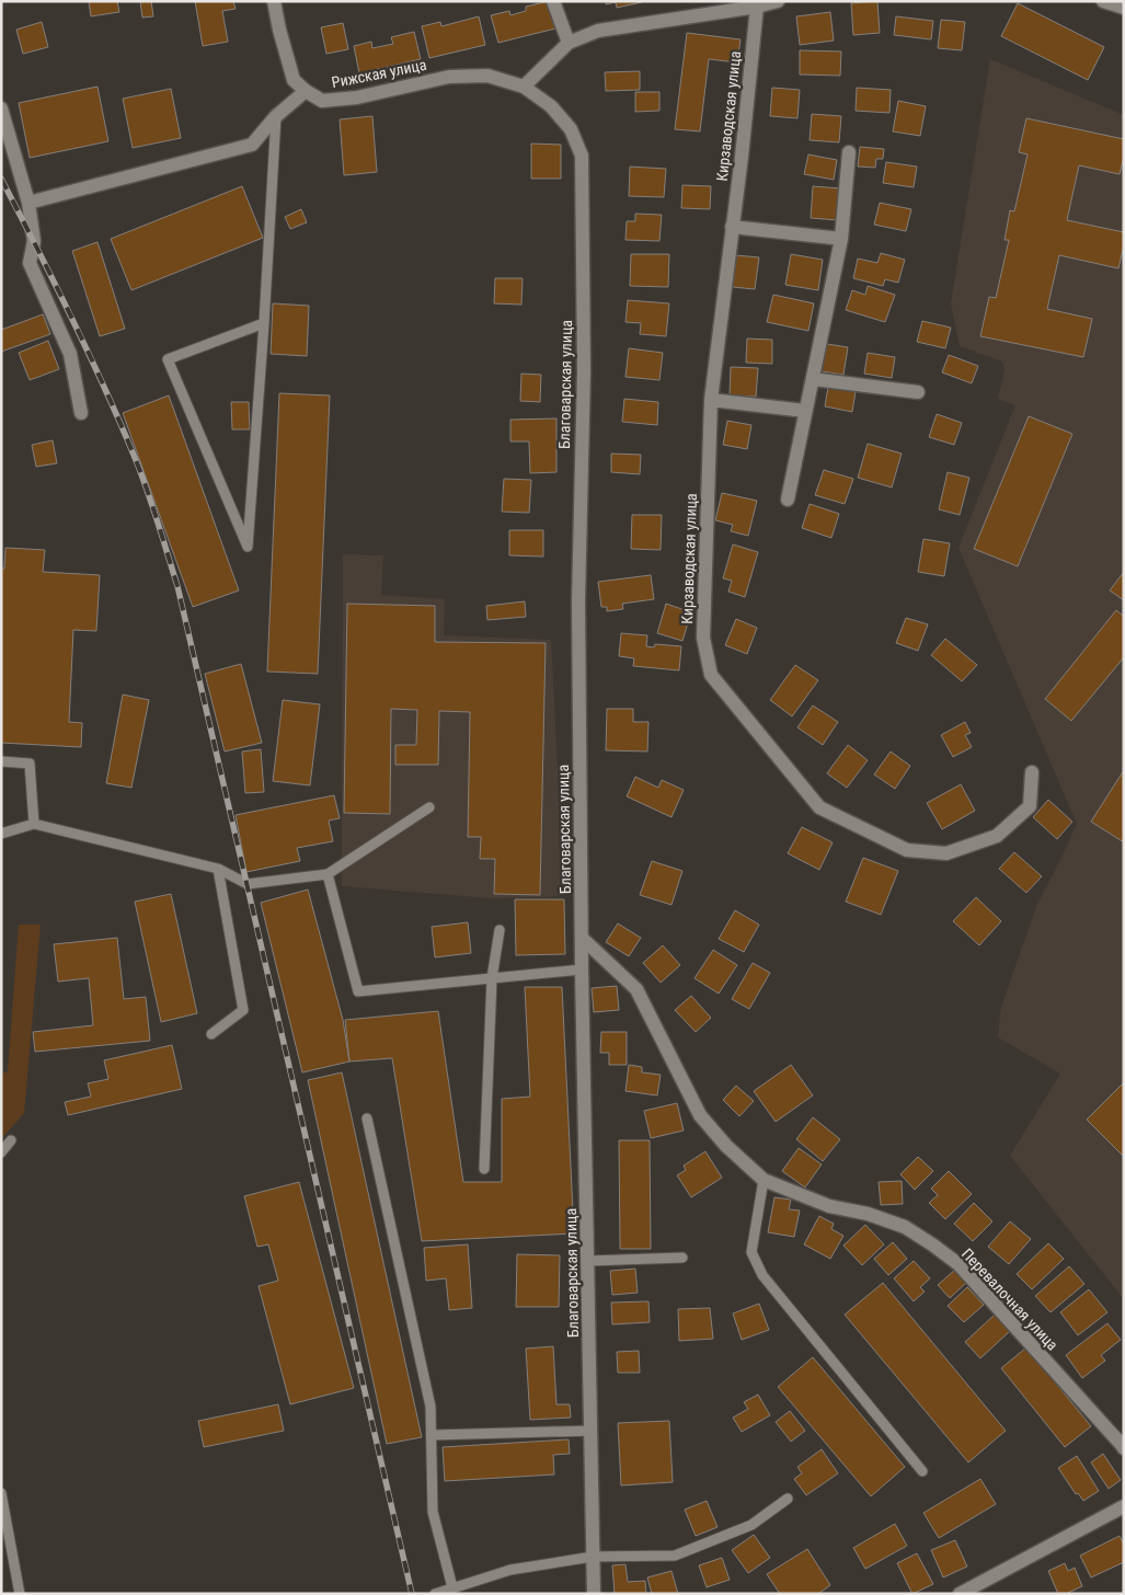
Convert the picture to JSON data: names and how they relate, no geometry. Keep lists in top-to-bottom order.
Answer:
{
  "streets": {
    "street": [
      "Рижская улица",
      "Кирзаводская улица",
      "Благоварская улица",
      "Перевалочная улица"
    ]
  },
  "crossings": [
    ["Рижская улица", "Благоварская улица"],
    ["Благоварская улица", "Перевалочная улица"]
  ]
}
